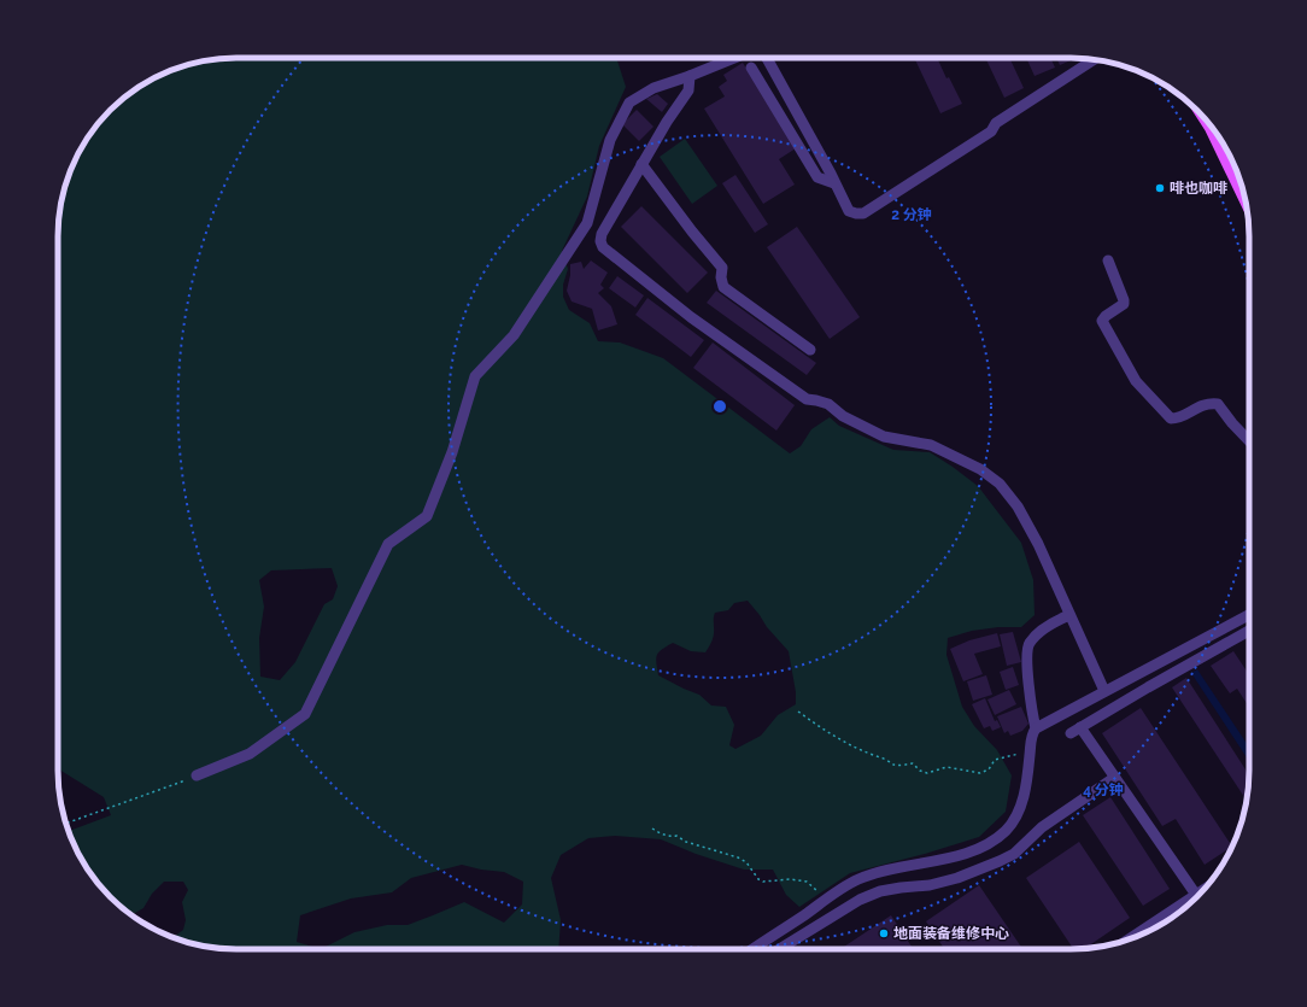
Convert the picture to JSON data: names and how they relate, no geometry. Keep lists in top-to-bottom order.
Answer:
{
  "places": ["啡也咖啡", "地面装备维修中心"],
  "rings": ["2 分钟", "4 分钟"]
}
